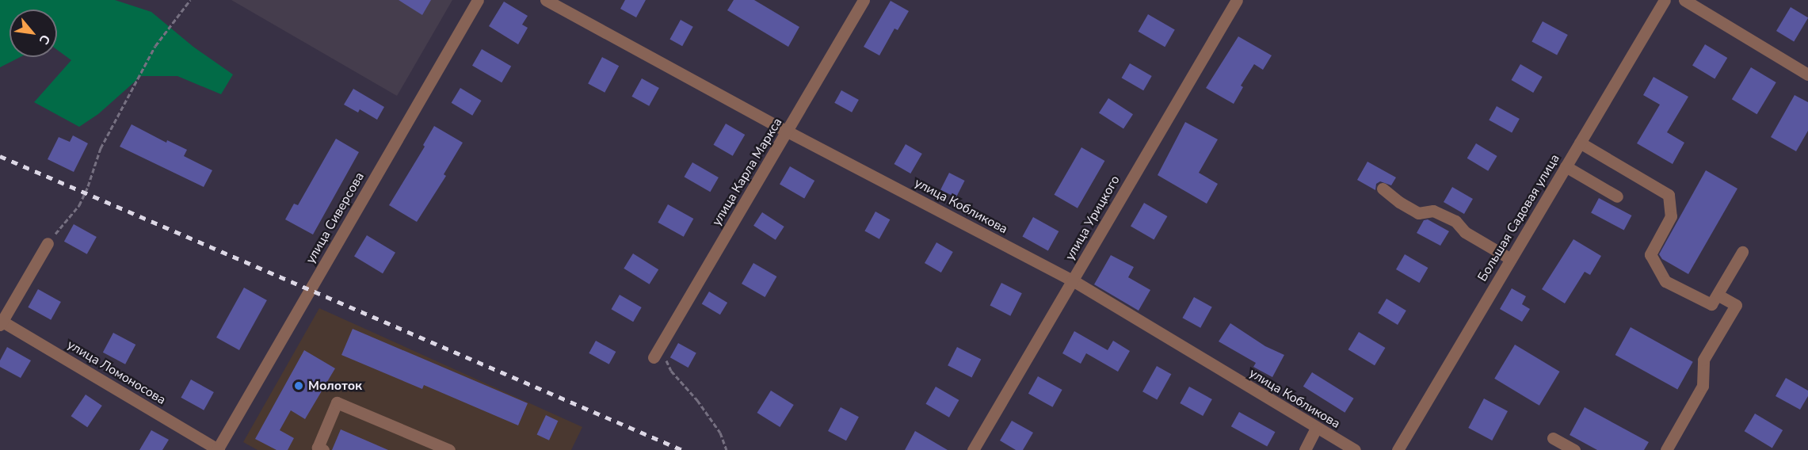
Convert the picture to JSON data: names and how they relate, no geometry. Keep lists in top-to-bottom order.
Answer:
{
  "streets": {
    "street": [
      "улица Карла Маркса",
      "улица Кобликова",
      "улица Сиверсова",
      "улица Урицкого",
      "Большая Садовая улица",
      "улица Ломоносова"
    ]
  },
  "crossings": [
    ["улица Карла Маркса", "улица Кобликова"],
    ["улица Кобликова", "улица Урицкого"],
    ["улица Сиверсова", "улица Ломоносова"]
  ],
  "places": ["Молоток"],
  "north": "bottom right"
}
